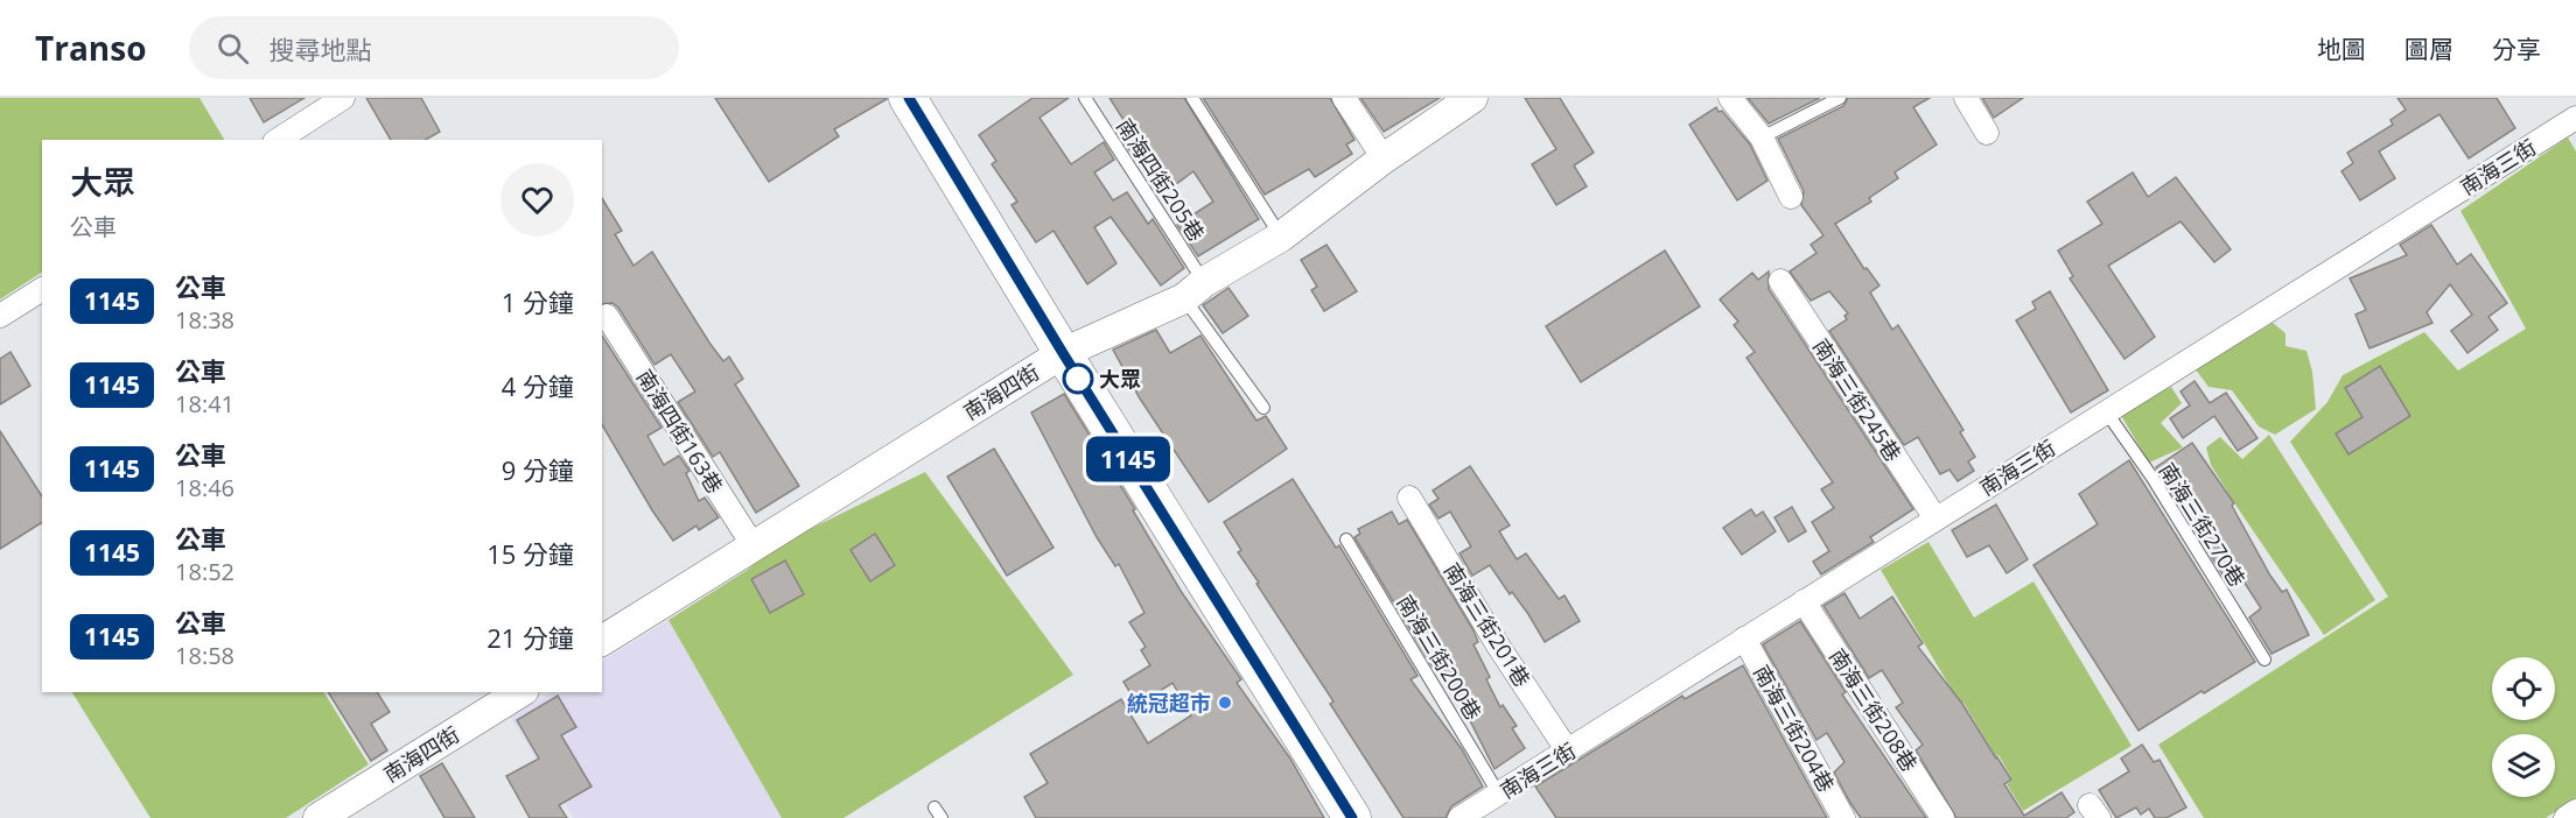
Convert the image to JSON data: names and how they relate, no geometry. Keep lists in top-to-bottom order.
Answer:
{
  "streets": {
    "street": [
      "南海三街",
      "南海四街",
      "南海三街245巷",
      "南海四街163巷",
      "南海三街201巷",
      "南海三街208巷",
      "南海三街204巷"
    ],
    "lane": ["南海四街205巷", "南海三街270巷", "南海三街200巷"]
  },
  "crossings": [
    ["南海三街", "南海三街245巷"],
    ["南海三街", "南海三街270巷"],
    ["南海三街", "南海三街201巷"],
    ["南海三街", "南海三街200巷"],
    ["南海三街", "南海三街208巷"],
    ["南海三街", "南海三街204巷"],
    ["南海四街205巷", "南海四街"],
    ["南海四街", "南海四街163巷"]
  ],
  "places": ["大眾", "統冠超市"],
  "lines": ["bus line 1145"],
  "page": {
    "header": "Transo",
    "search": "搜尋地點",
    "nav": ["地圖", "圖層", "分享"],
    "on_map": "1145",
    "heading": ["大眾", "公車"],
    "list": [
      {
        "mark": "1145",
        "name": "公車",
        "note": "18:38",
        "value": "1 分鐘"
      },
      {
        "mark": "1145",
        "name": "公車",
        "note": "18:41",
        "value": "4 分鐘"
      },
      {
        "mark": "1145",
        "name": "公車",
        "note": "18:46",
        "value": "9 分鐘"
      },
      {
        "mark": "1145",
        "name": "公車",
        "note": "18:52",
        "value": "15 分鐘"
      },
      {
        "mark": "1145",
        "name": "公車",
        "note": "18:58",
        "value": "21 分鐘"
      }
    ]
  }
}
